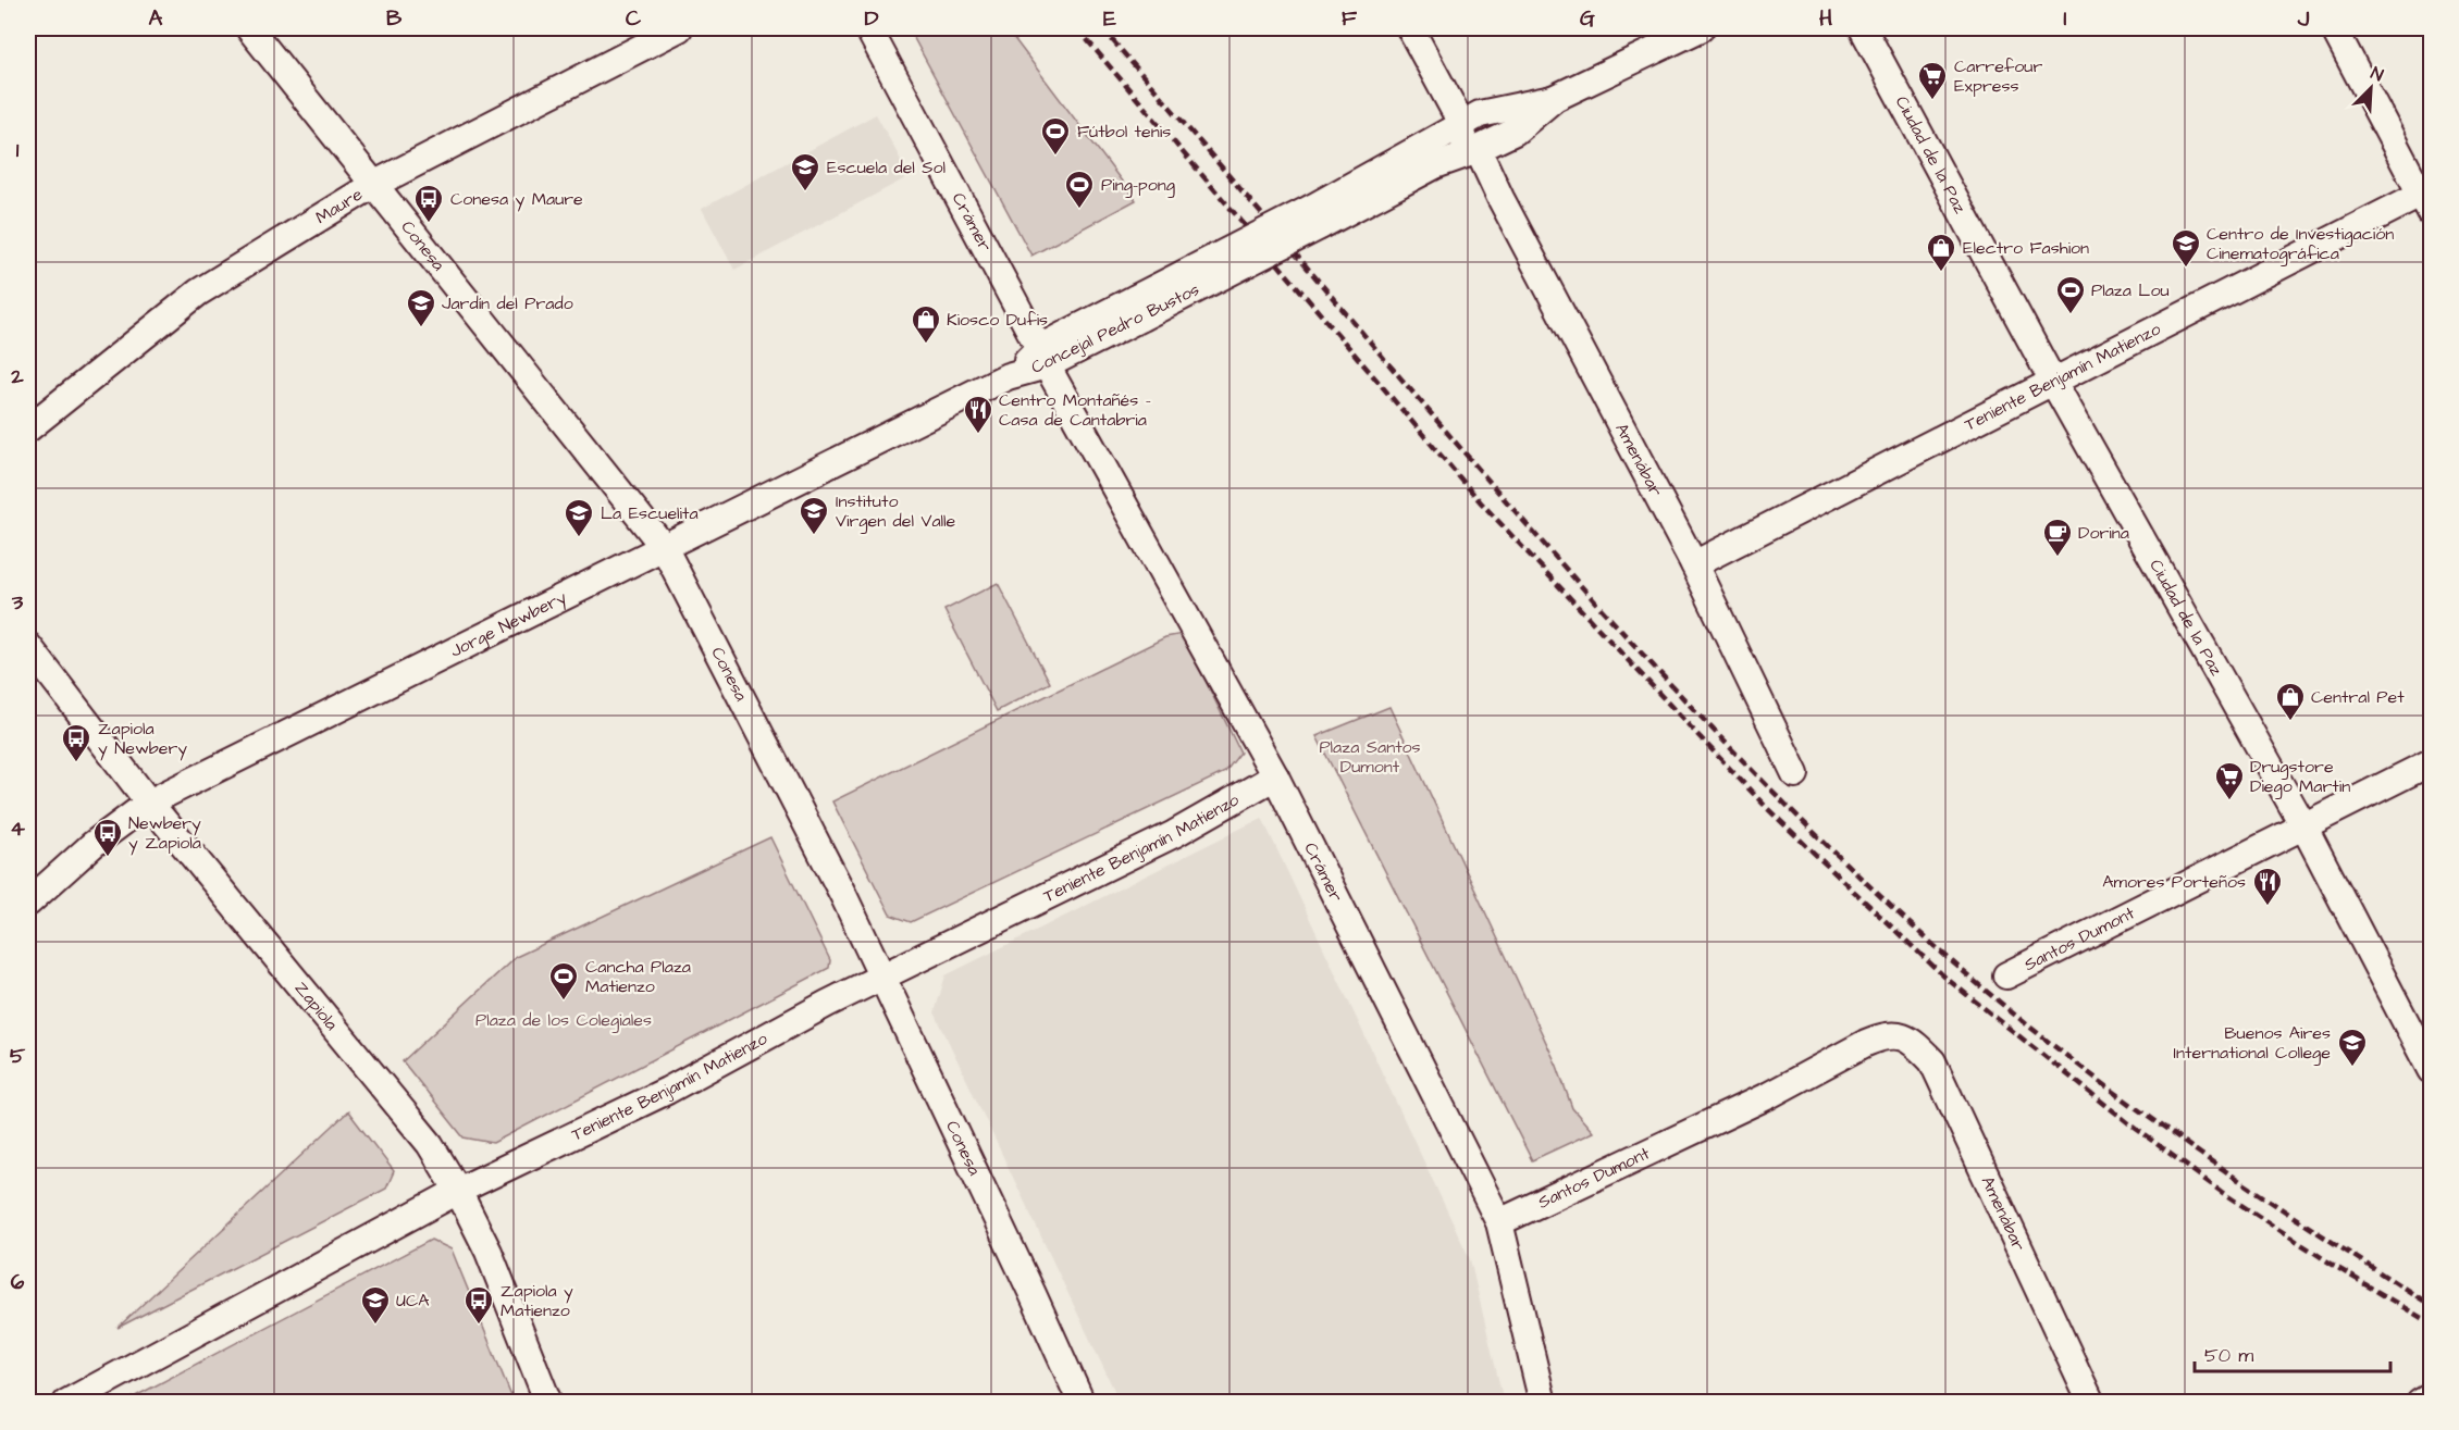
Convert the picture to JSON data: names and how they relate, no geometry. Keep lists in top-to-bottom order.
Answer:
{
  "streets": {
    "street": [
      "Ciudad de la Paz",
      "Maure",
      "Crámer",
      "Conesa",
      "Concejal Pedro Bustos",
      "Teniente Benjamín Matienzo",
      "Amenábar",
      "Jorge Newbery",
      "Santos Dumont",
      "Zapiola"
    ]
  },
  "crossings": [
    ["Ciudad de la Paz", "Teniente Benjamín Matienzo"],
    ["Ciudad de la Paz", "Santos Dumont"],
    ["Maure", "Conesa"],
    ["Crámer", "Concejal Pedro Bustos"],
    ["Crámer", "Teniente Benjamín Matienzo"],
    ["Crámer", "Santos Dumont"],
    ["Conesa", "Teniente Benjamín Matienzo"],
    ["Conesa", "Jorge Newbery"],
    ["Concejal Pedro Bustos", "Amenábar"],
    ["Concejal Pedro Bustos", "Jorge Newbery"],
    ["Teniente Benjamín Matienzo", "Amenábar"],
    ["Teniente Benjamín Matienzo", "Zapiola"],
    ["Amenábar", "Santos Dumont"],
    ["Jorge Newbery", "Zapiola"]
  ],
  "parks": ["Plaza Santos Dumont", "Plaza de los Colegiales"],
  "places": {
    "supermarket": ["Carrefour Express", "Drugstore Diego Martin"],
    "sports": [
      "Fútbol tenis",
      "Ping-pong",
      "Plaza Lou",
      "Cancha Plaza Matienzo"
    ],
    "school or university": [
      "Escuela del Sol",
      "Centro de Investigación Cinematográfica",
      "Jardín del Prado",
      "Instituto Virgen del Valle",
      "La Escuelita",
      "Buenos Aires International College",
      "UCA"
    ],
    "bus stop": [
      "Conesa y Maure",
      "Zapiola y Newbery",
      "Newbery y Zapiola",
      "Zapiola y Matienzo"
    ],
    "shop": ["Electro Fashion", "Kiosco Dufis", "Central Pet"],
    "restaurant": ["Centro Montañés - Casa de Cantabria", "Amores Porteños"],
    "cafe": ["Dorina"]
  },
  "scale_bar": "50 m",
  "north": "top right",
  "grid": {
    "columns": [
      "A",
      "B",
      "C",
      "D",
      "E",
      "F",
      "G",
      "H",
      "I",
      "J"
    ],
    "rows": [
      "1",
      "2",
      "3",
      "4",
      "5",
      "6"
    ]
  }
}
